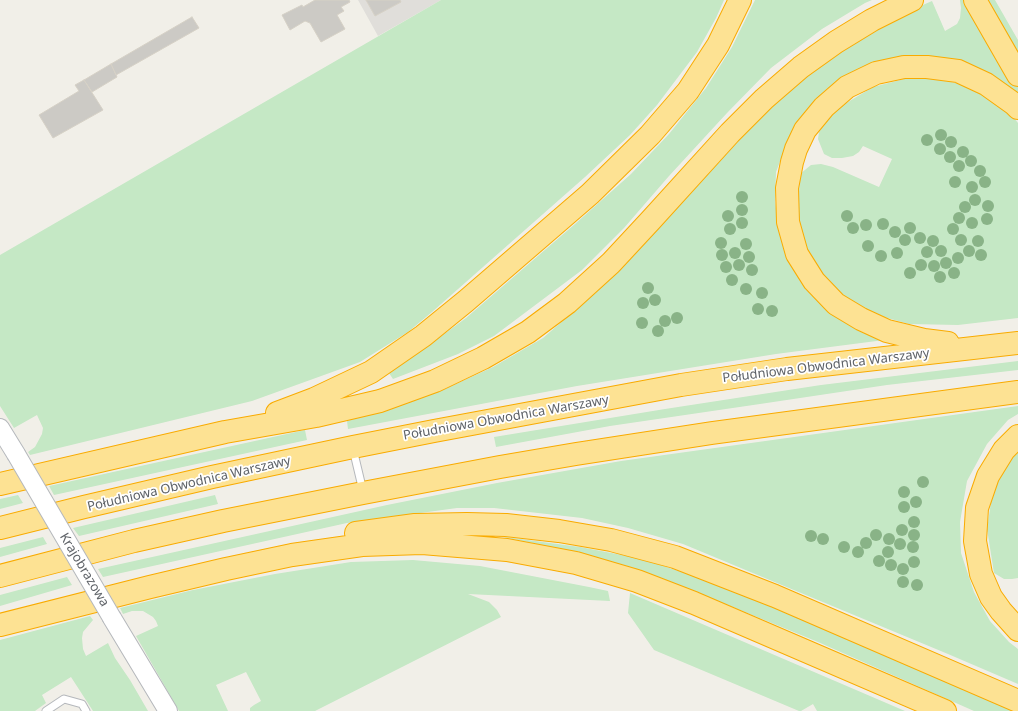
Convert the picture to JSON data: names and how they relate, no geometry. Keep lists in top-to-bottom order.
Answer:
{
  "streets": {
    "highway": ["Południowa Obwodnica Warszawy"],
    "street": ["Krajobrazowa"]
  }
}
